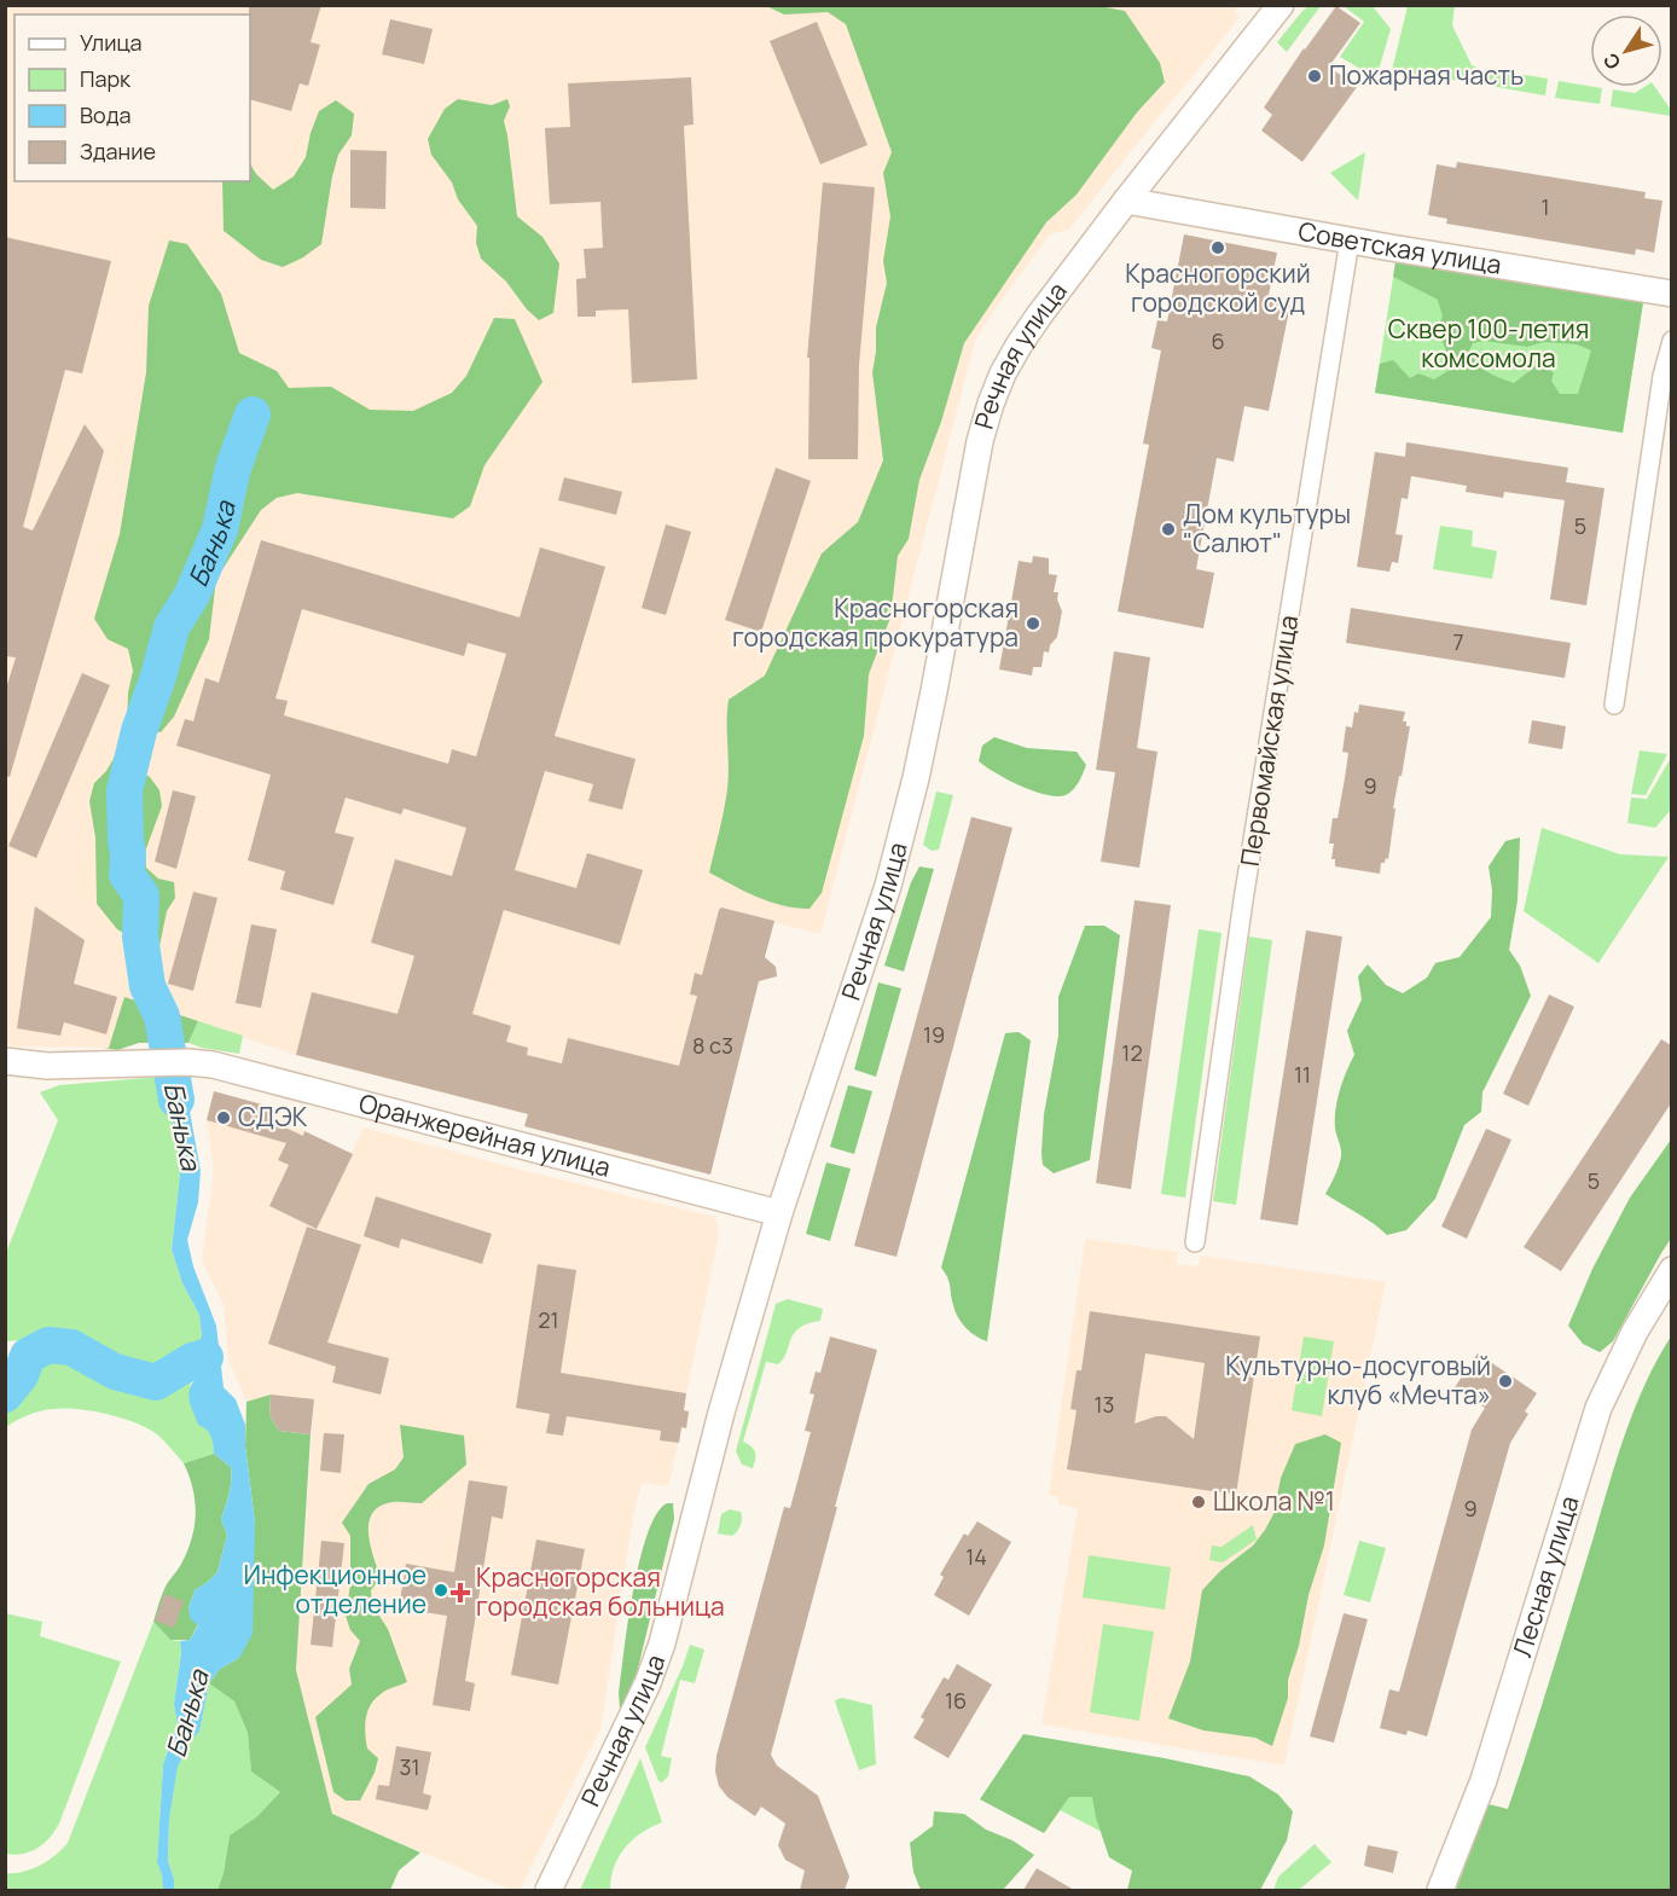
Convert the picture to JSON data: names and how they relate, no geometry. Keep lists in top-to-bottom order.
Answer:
{
  "streets": {
    "main road": [
      "Советская улица",
      "Речная улица",
      "Оранжерейная улица",
      "Лесная улица"
    ],
    "street": ["Первомайская улица"]
  },
  "crossings": [
    ["Советская улица", "Речная улица"],
    ["Советская улица", "Первомайская улица"],
    ["Речная улица", "Оранжерейная улица"]
  ],
  "water": ["Банька"],
  "parks": ["Сквер 100-летия комсомола"],
  "places": {
    "other": [
      "Пожарная часть",
      "Красногорский городской суд",
      "Дом культуры \"Салют\"",
      "Красногорская городская прокуратура",
      "СДЭК",
      "Культурно-досуговый клуб «Мечта»",
      "Школа №1",
      "Инфекционное отделение"
    ],
    "health": ["Красногорская городская больница"]
  },
  "house_numbers": [
    "1",
    "6",
    "5",
    "7",
    "9",
    "19",
    "8 с3",
    "12",
    "11",
    "5",
    "21",
    "13",
    "9",
    "14",
    "16",
    "31"
  ],
  "legend": [
    "Улица",
    "Парк",
    "Вода",
    "Здание"
  ],
  "north": "bottom left"
}
